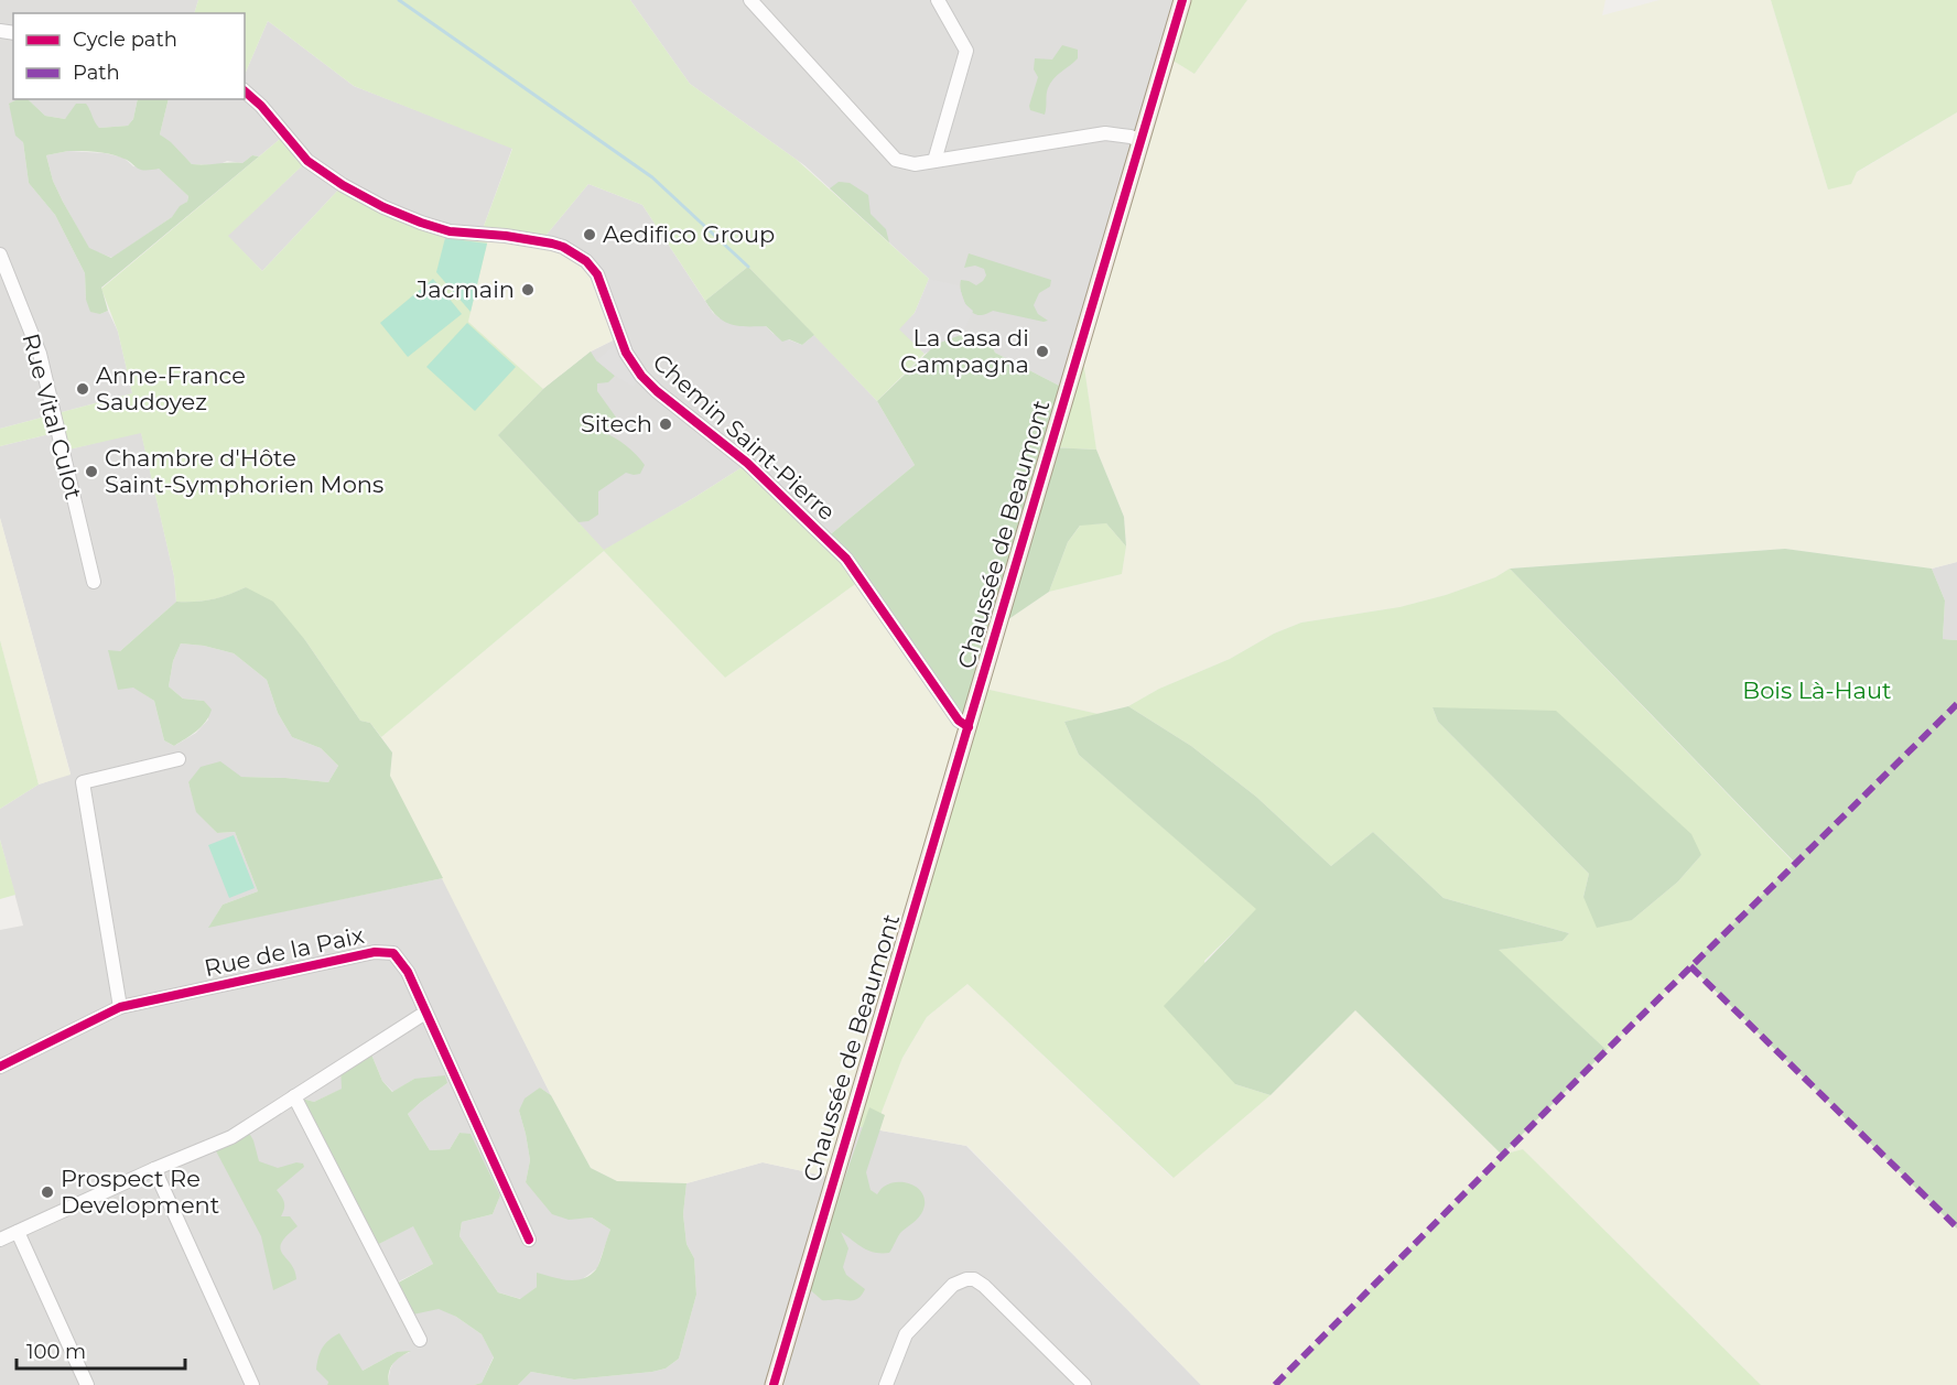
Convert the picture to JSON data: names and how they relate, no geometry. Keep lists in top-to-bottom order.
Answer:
{
  "streets": {
    "main road": ["Chaussée de Beaumont"],
    "street": ["Rue Vital Culot", "Chemin Saint-Pierre", "Rue de la Paix"]
  },
  "crossings": [
    ["Chemin Saint-Pierre", "Chaussée de Beaumont"]
  ],
  "parks": ["Bois Là-Haut"],
  "places": [
    "Aedifico Group",
    "Jacmain",
    "La Casa di Campagna",
    "Anne-France Saudoyez",
    "Sitech",
    "Chambre d'Hôte Saint-Symphorien Mons",
    "Prospect Re Development"
  ],
  "legend": ["Cycle path", "Path"],
  "scale_bar": "100 m"
}
